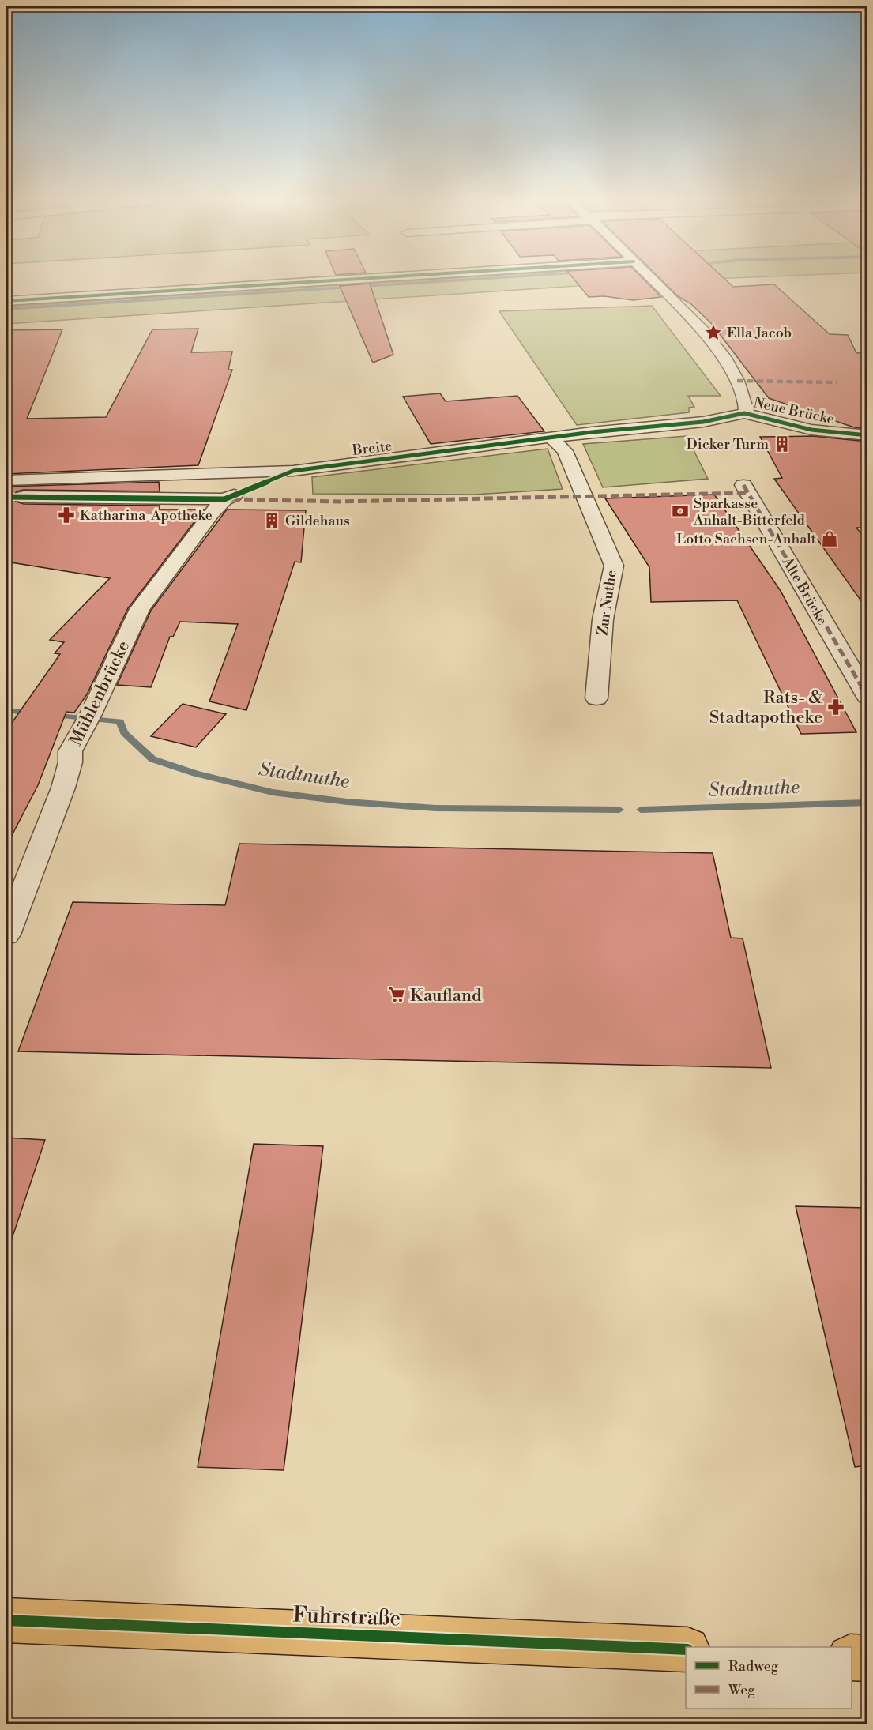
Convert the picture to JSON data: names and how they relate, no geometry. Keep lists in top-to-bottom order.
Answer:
{
  "streets": {
    "main road": ["Fuhrstraße"],
    "street": [
      "Neue Brücke",
      "Breite",
      "Alte Brücke",
      "Zur Nuthe",
      "Mühlenbrücke"
    ]
  },
  "crossings": [
    ["Neue Brücke", "Breite"],
    ["Breite", "Zur Nuthe"],
    ["Breite", "Mühlenbrücke"]
  ],
  "water": ["Stadtnuthe"],
  "places": {
    "place": ["Ella Jacob"],
    "building": ["Dicker Turm", "Gildehaus"],
    "bank": ["Sparkasse Anhalt-Bitterfeld"],
    "pharmacy": ["Katharina-Apotheke", "Rats- & Stadtapotheke"],
    "shop": ["Lotto Sachsen-Anhalt"],
    "supermarket": ["Kaufland"]
  },
  "legend": ["Radweg", "Weg"]
}
